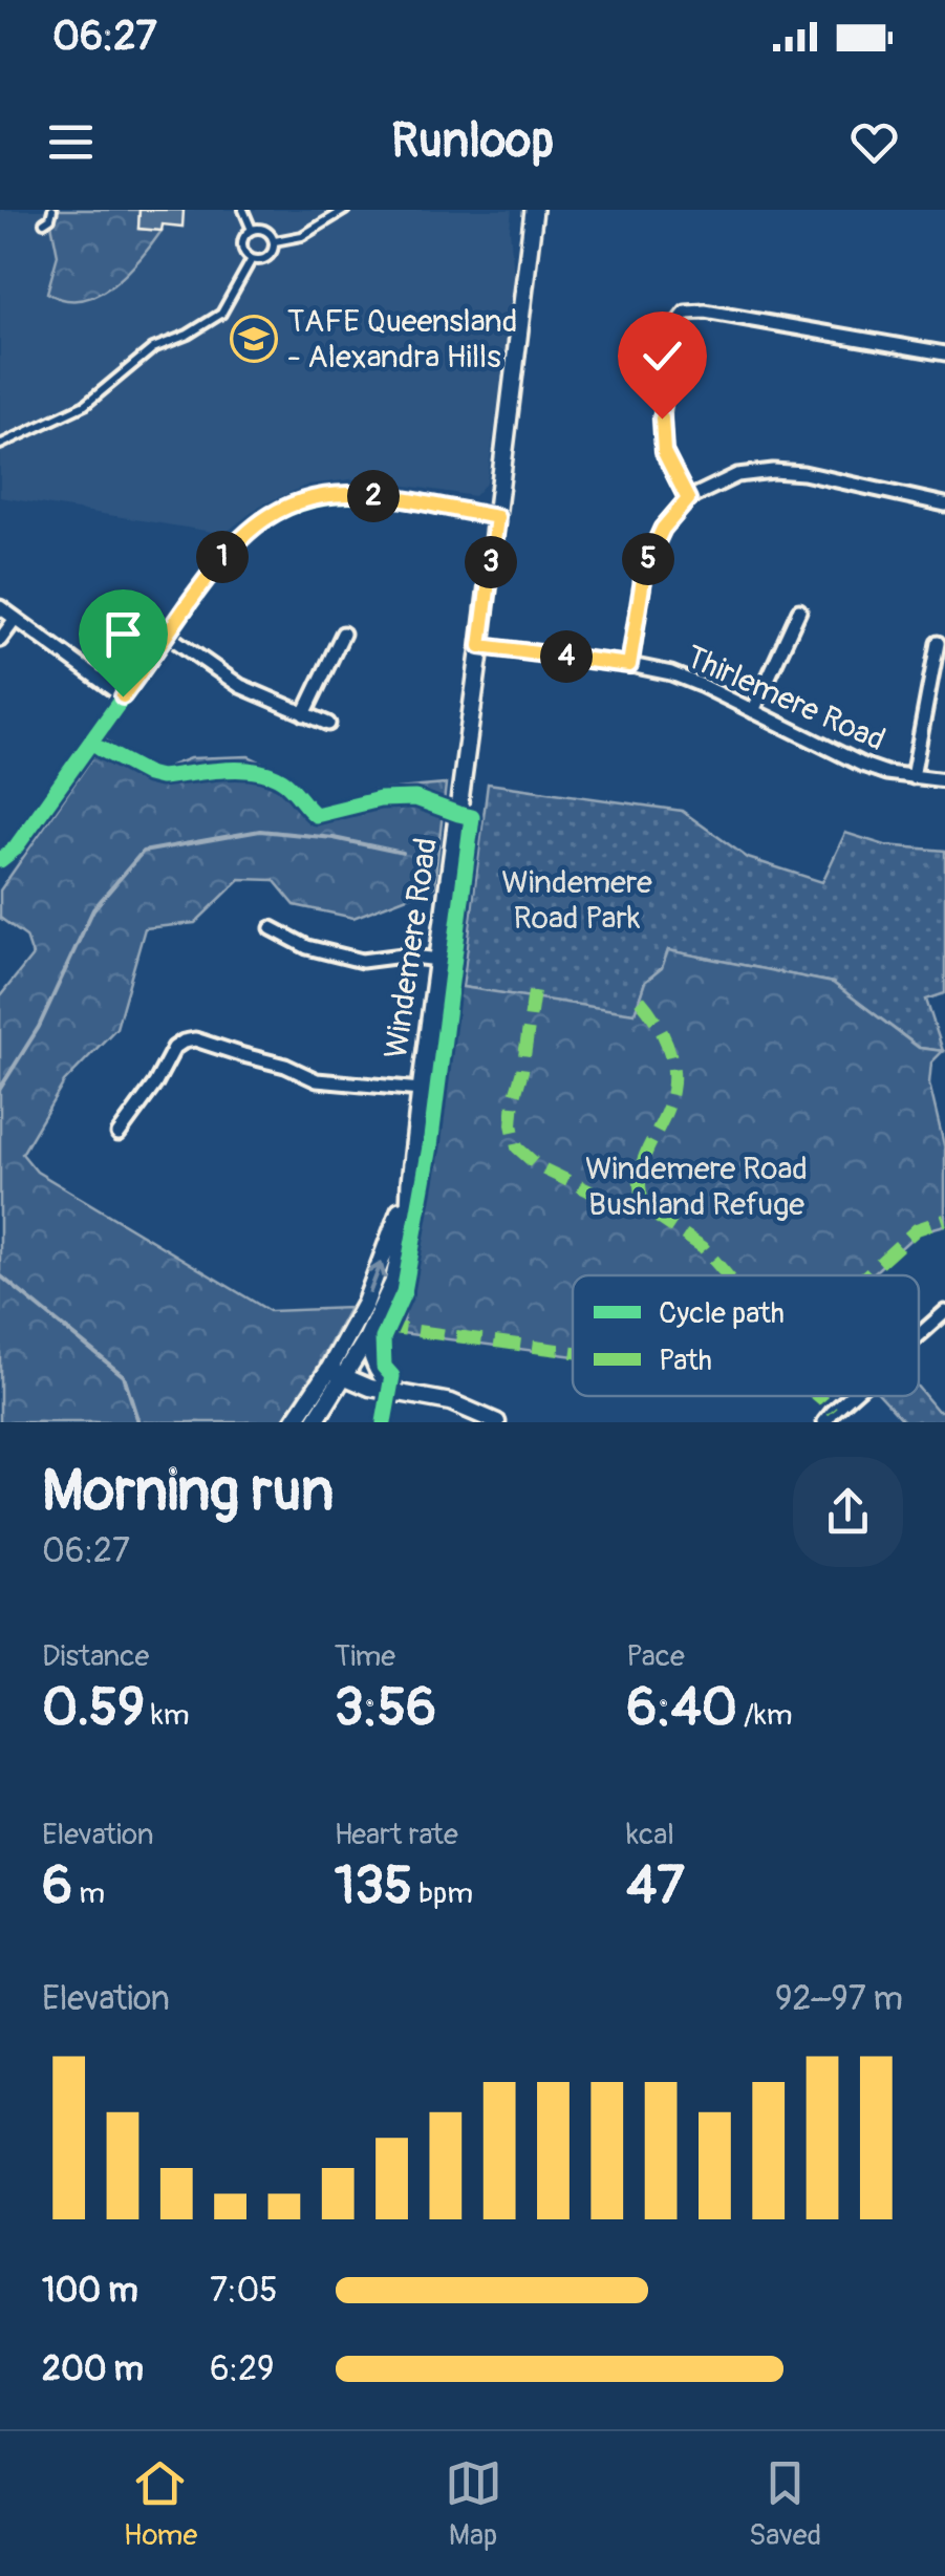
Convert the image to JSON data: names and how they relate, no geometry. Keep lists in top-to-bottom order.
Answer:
{
  "streets": {
    "main road": ["Windemere Road"],
    "street": ["Thirlemere Road"]
  },
  "crossings": [
    ["Thirlemere Road", "Windemere Road"]
  ],
  "parks": ["Windemere Road Park", "Windemere Road Bushland Refuge"],
  "places": {
    "school or university": ["TAFE Queensland - Alexandra Hills"]
  },
  "legend": ["Cycle path", "Path"],
  "page": {
    "status": "06:27",
    "header": "Runloop",
    "pins": [
      "2",
      "1",
      "5",
      "3",
      "4"
    ],
    "heading": ["Morning run", "06:27"],
    "stats": [
      ["Distance", "0.59 km"],
      ["Time", "3:56"],
      ["Pace", "6:40 /km"],
      ["Elevation", "6 m"],
      ["Heart rate", "135 bpm"],
      ["kcal", "47"]
    ],
    "chart": ["Elevation", "92–97 m"],
    "list": [
      {
        "name": "100 m",
        "note": "7:05"
      },
      {
        "name": "200 m",
        "note": "6:29"
      }
    ],
    "tabs": ["Home", "Map", "Saved"]
  }
}
